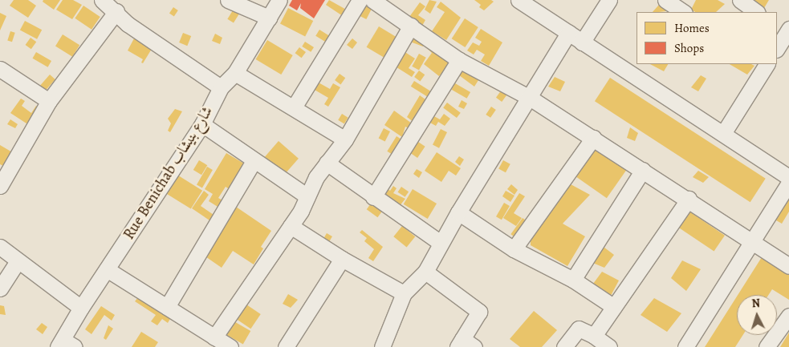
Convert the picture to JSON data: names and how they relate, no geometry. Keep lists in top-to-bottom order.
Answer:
{
  "streets": {
    "street": ["Rue Benichab شارع بنيشاب"]
  },
  "legend": ["Homes", "Shops"],
  "north": "top"
}
